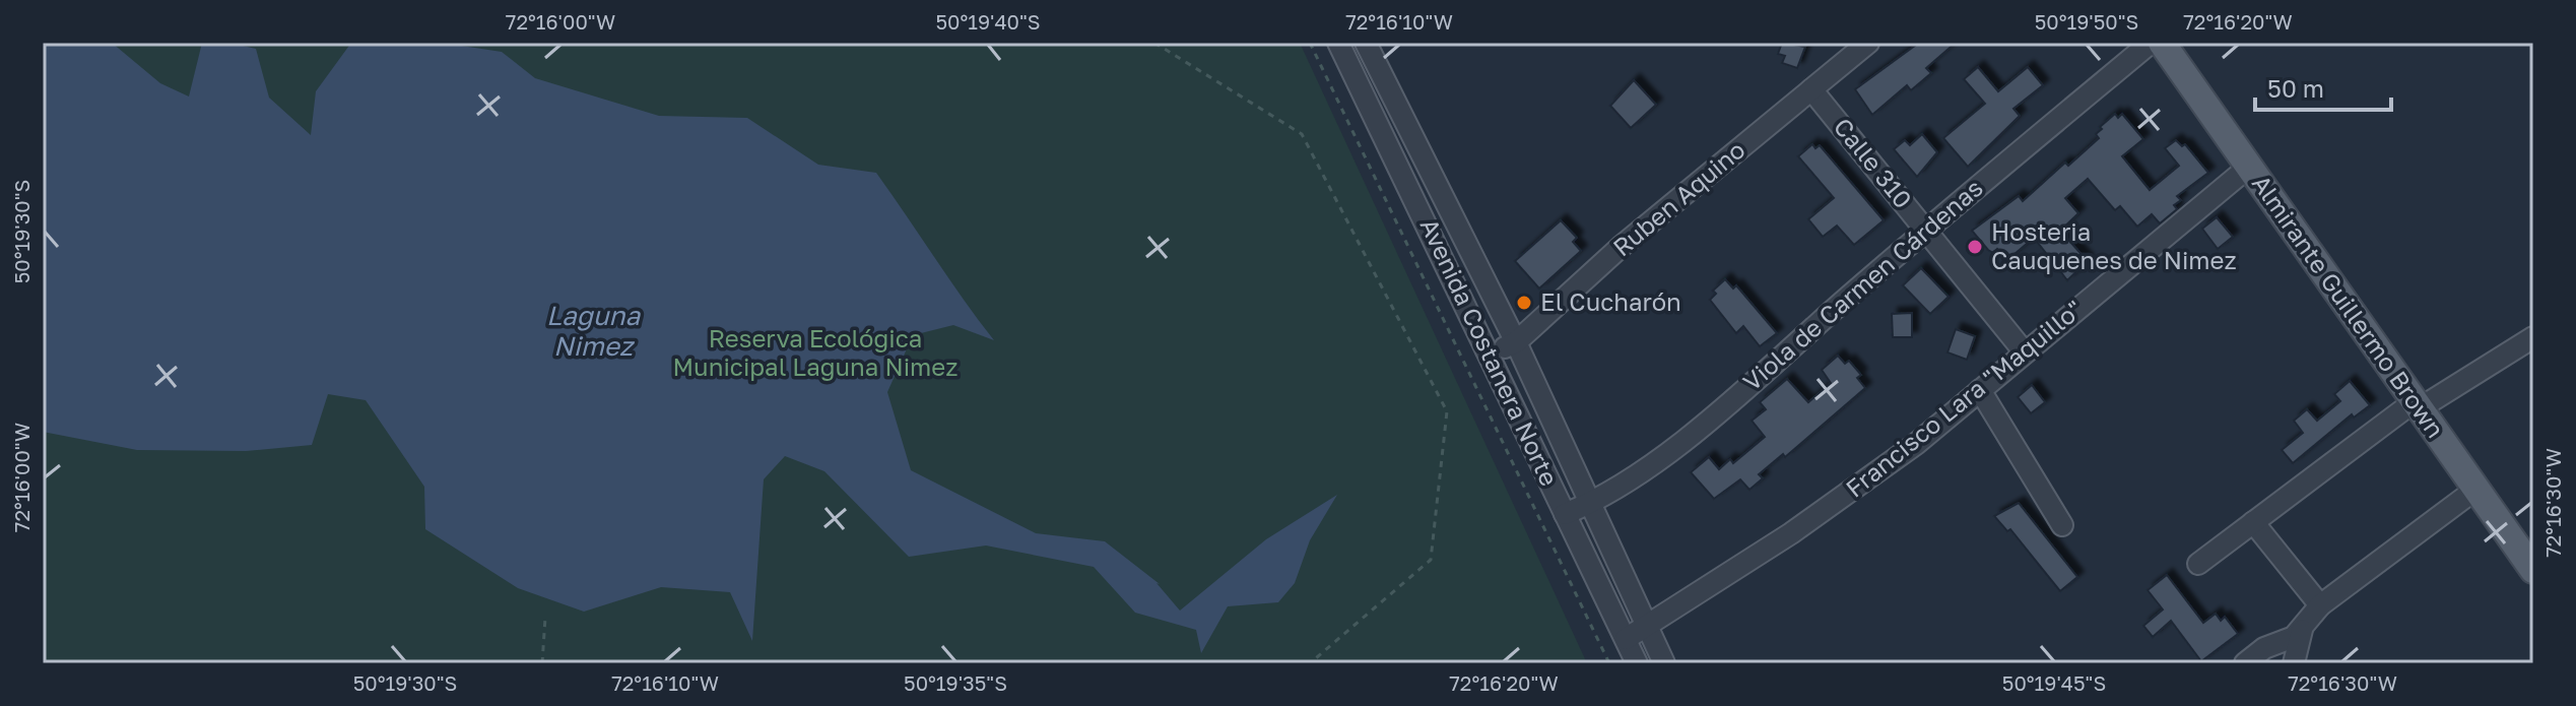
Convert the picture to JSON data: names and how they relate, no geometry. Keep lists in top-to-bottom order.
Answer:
{
  "streets": {
    "main road": ["Almirante Guillermo Brown"],
    "street": [
      "Calle 310",
      "Ruben Aquino",
      "Viola de Carmen Cárdenas",
      "Avenida Costanera Norte",
      "Francisco Lara \"Maquillo\""
    ]
  },
  "crossings": [
    ["Calle 310", "Ruben Aquino"],
    ["Calle 310", "Viola de Carmen Cárdenas"],
    ["Calle 310", "Francisco Lara \"Maquillo\""],
    ["Ruben Aquino", "Avenida Costanera Norte"],
    ["Viola de Carmen Cárdenas", "Almirante Guillermo Brown"],
    ["Viola de Carmen Cárdenas", "Avenida Costanera Norte"],
    ["Almirante Guillermo Brown", "Francisco Lara \"Maquillo\""],
    ["Avenida Costanera Norte", "Francisco Lara \"Maquillo\""]
  ],
  "water": ["Laguna Nimez"],
  "parks": ["Reserva Ecológica Municipal Laguna Nimez"],
  "places": ["Hosteria Cauquenes de Nimez", "El Cucharón"],
  "scale_bar": "50 m",
  "coordinates": [
    "72°16'00\"W",
    "50°19'40\"S",
    "72°16'10\"W",
    "50°19'50\"S",
    "72°16'20\"W",
    "50°19'30\"S",
    "72°16'30\"W",
    "50°19'35\"S",
    "50°19'45\"S"
  ]
}
